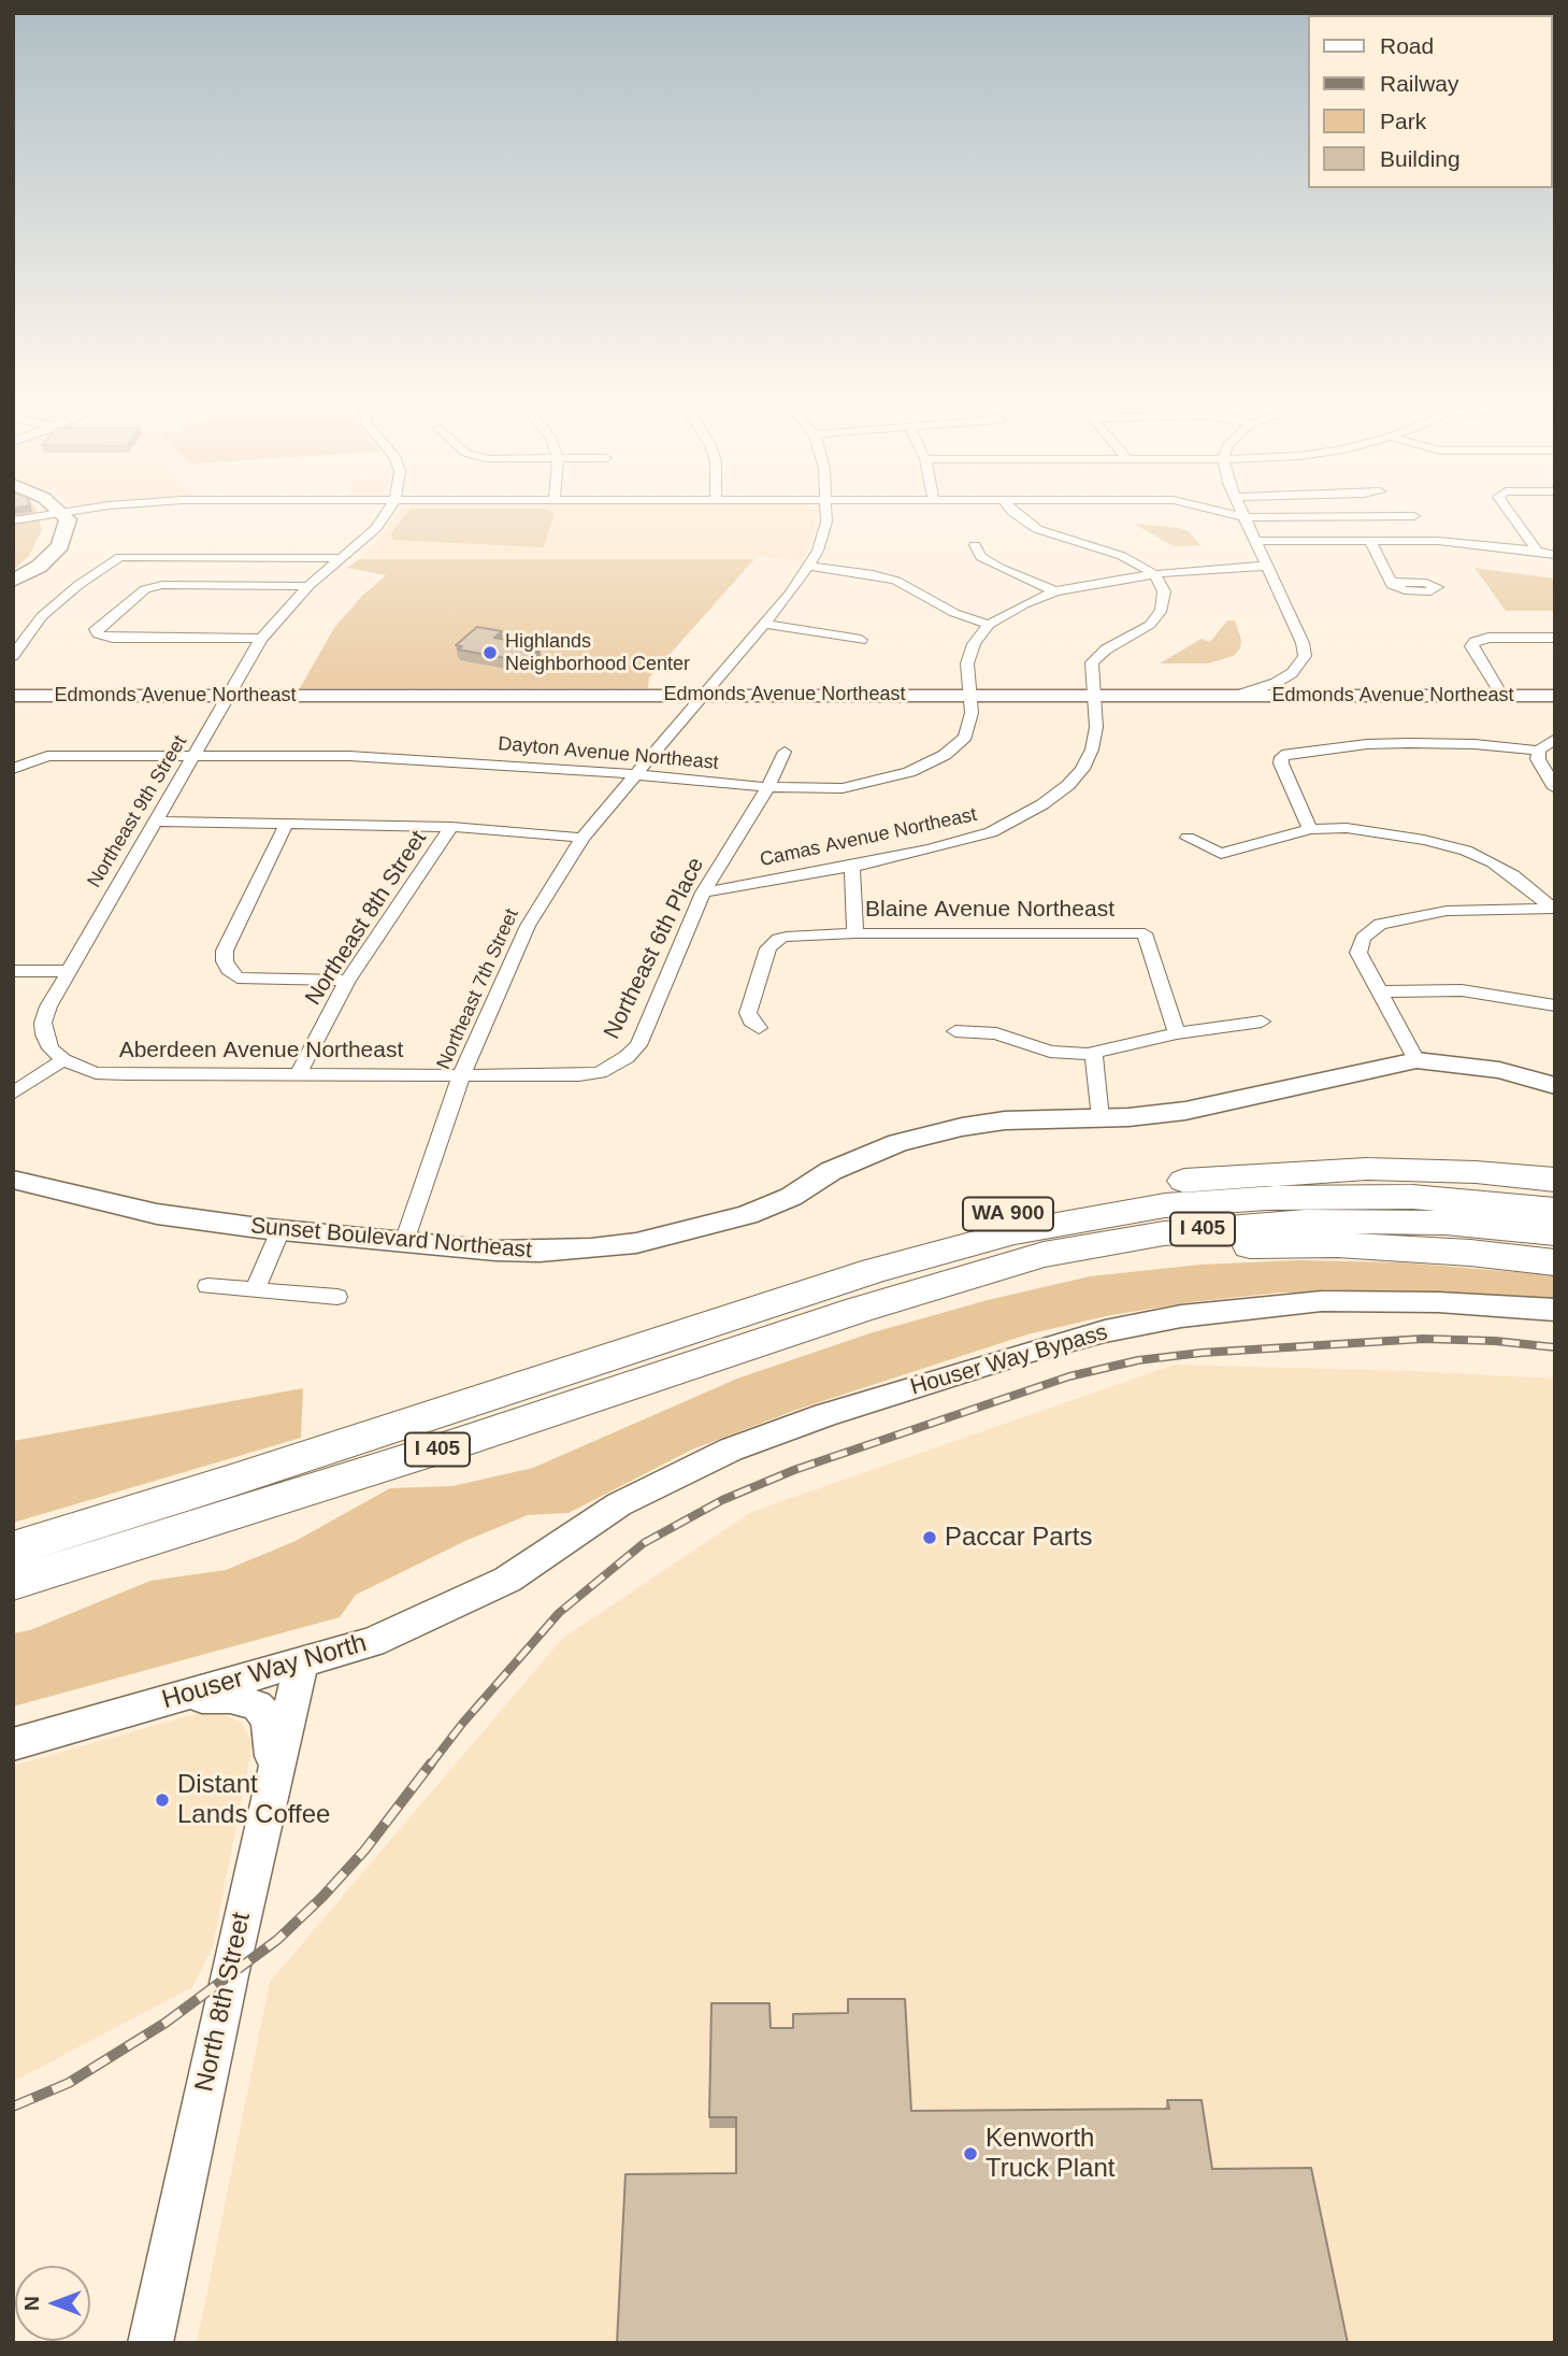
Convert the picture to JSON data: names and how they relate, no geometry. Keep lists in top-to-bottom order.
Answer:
{
  "streets": {
    "highway": ["WA 900", "I 405"],
    "street": [
      "Edmonds Avenue Northeast",
      "Dayton Avenue Northeast",
      "Northeast 9th Street",
      "Camas Avenue Northeast",
      "Blaine Avenue Northeast",
      "Northeast 8th Street",
      "Northeast 6th Place",
      "Northeast 7th Street",
      "Aberdeen Avenue Northeast",
      "Sunset Boulevard Northeast",
      "Houser Way Bypass",
      "Houser Way North",
      "North 8th Street"
    ]
  },
  "crossings": [
    ["Edmonds Avenue Northeast", "Dayton Avenue Northeast"],
    ["Edmonds Avenue Northeast", "Northeast 9th Street"],
    ["Edmonds Avenue Northeast", "Camas Avenue Northeast"],
    ["Edmonds Avenue Northeast", "Northeast 7th Street"],
    ["Dayton Avenue Northeast", "Northeast 9th Street"],
    ["Dayton Avenue Northeast", "Northeast 6th Place"],
    ["Dayton Avenue Northeast", "Northeast 7th Street"],
    ["Northeast 9th Street", "Aberdeen Avenue Northeast"],
    ["Camas Avenue Northeast", "Blaine Avenue Northeast"],
    ["Camas Avenue Northeast", "Northeast 6th Place"],
    ["Northeast 8th Street", "Aberdeen Avenue Northeast"],
    ["Northeast 6th Place", "Northeast 7th Street"],
    ["Northeast 6th Place", "Aberdeen Avenue Northeast"],
    ["Northeast 7th Street", "Aberdeen Avenue Northeast"],
    ["Northeast 7th Street", "Sunset Boulevard Northeast"],
    ["WA 900", "I 405"],
    ["Houser Way Bypass", "Houser Way North"],
    ["Houser Way North", "North 8th Street"]
  ],
  "places": [
    "Highlands Neighborhood Center",
    "Paccar Parts",
    "Distant Lands Coffee",
    "Kenworth Truck Plant"
  ],
  "legend": [
    "Road",
    "Railway",
    "Park",
    "Building"
  ],
  "north": "left"
}
